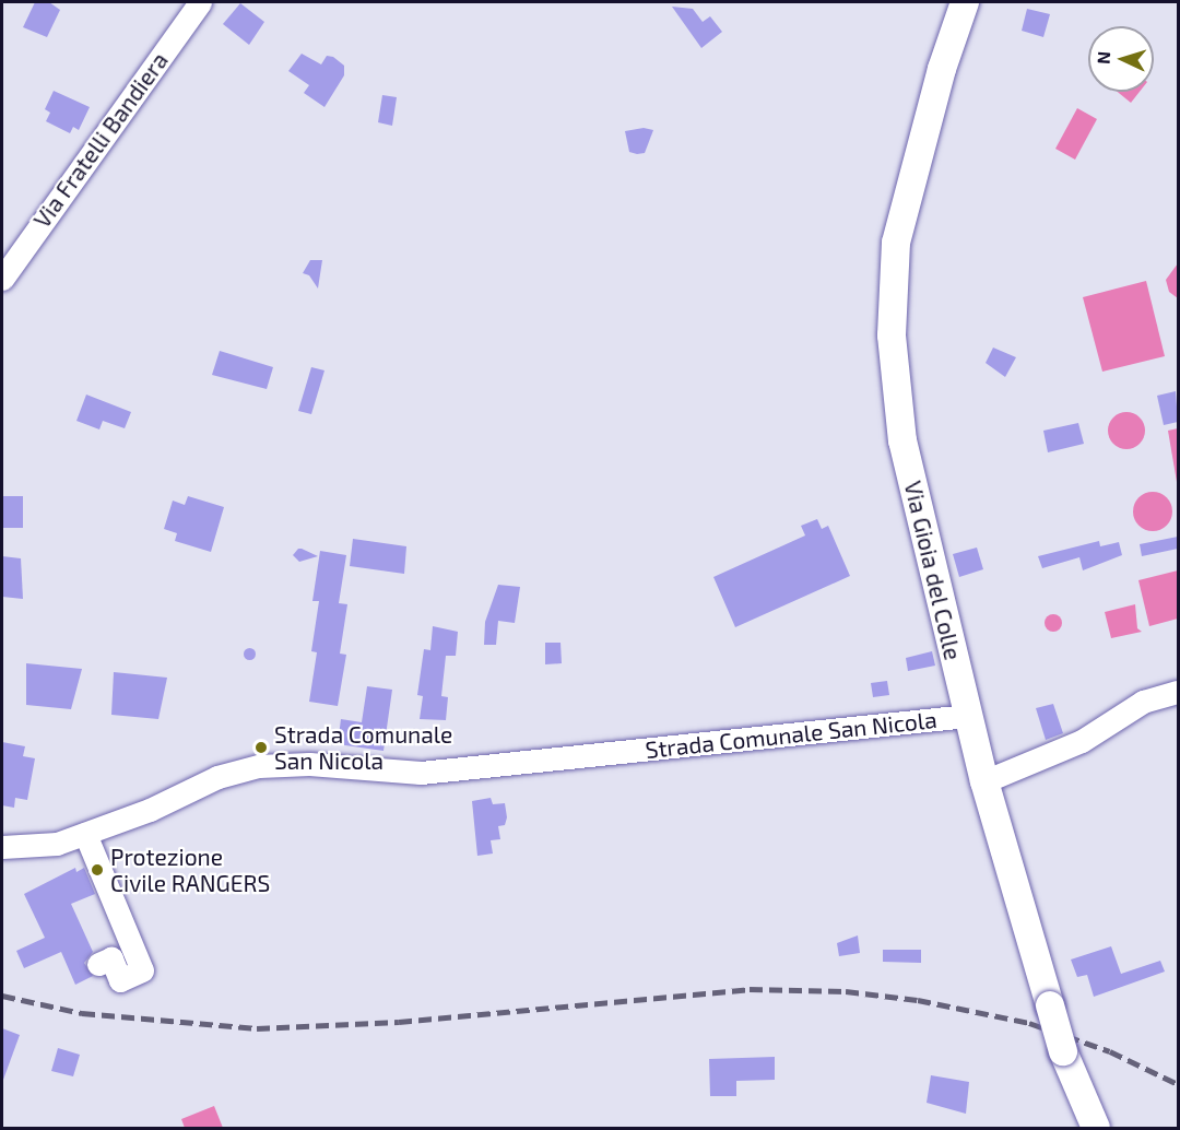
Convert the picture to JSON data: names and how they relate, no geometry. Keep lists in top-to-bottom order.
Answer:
{
  "streets": {
    "main road": ["Via Gioia del Colle"],
    "street": ["Via Fratelli Bandiera", "Strada Comunale San Nicola"]
  },
  "crossings": [
    ["Via Gioia del Colle", "Strada Comunale San Nicola"]
  ],
  "places": ["Strada Comunale San Nicola", "Protezione Civile RANGERS"],
  "north": "left"
}
